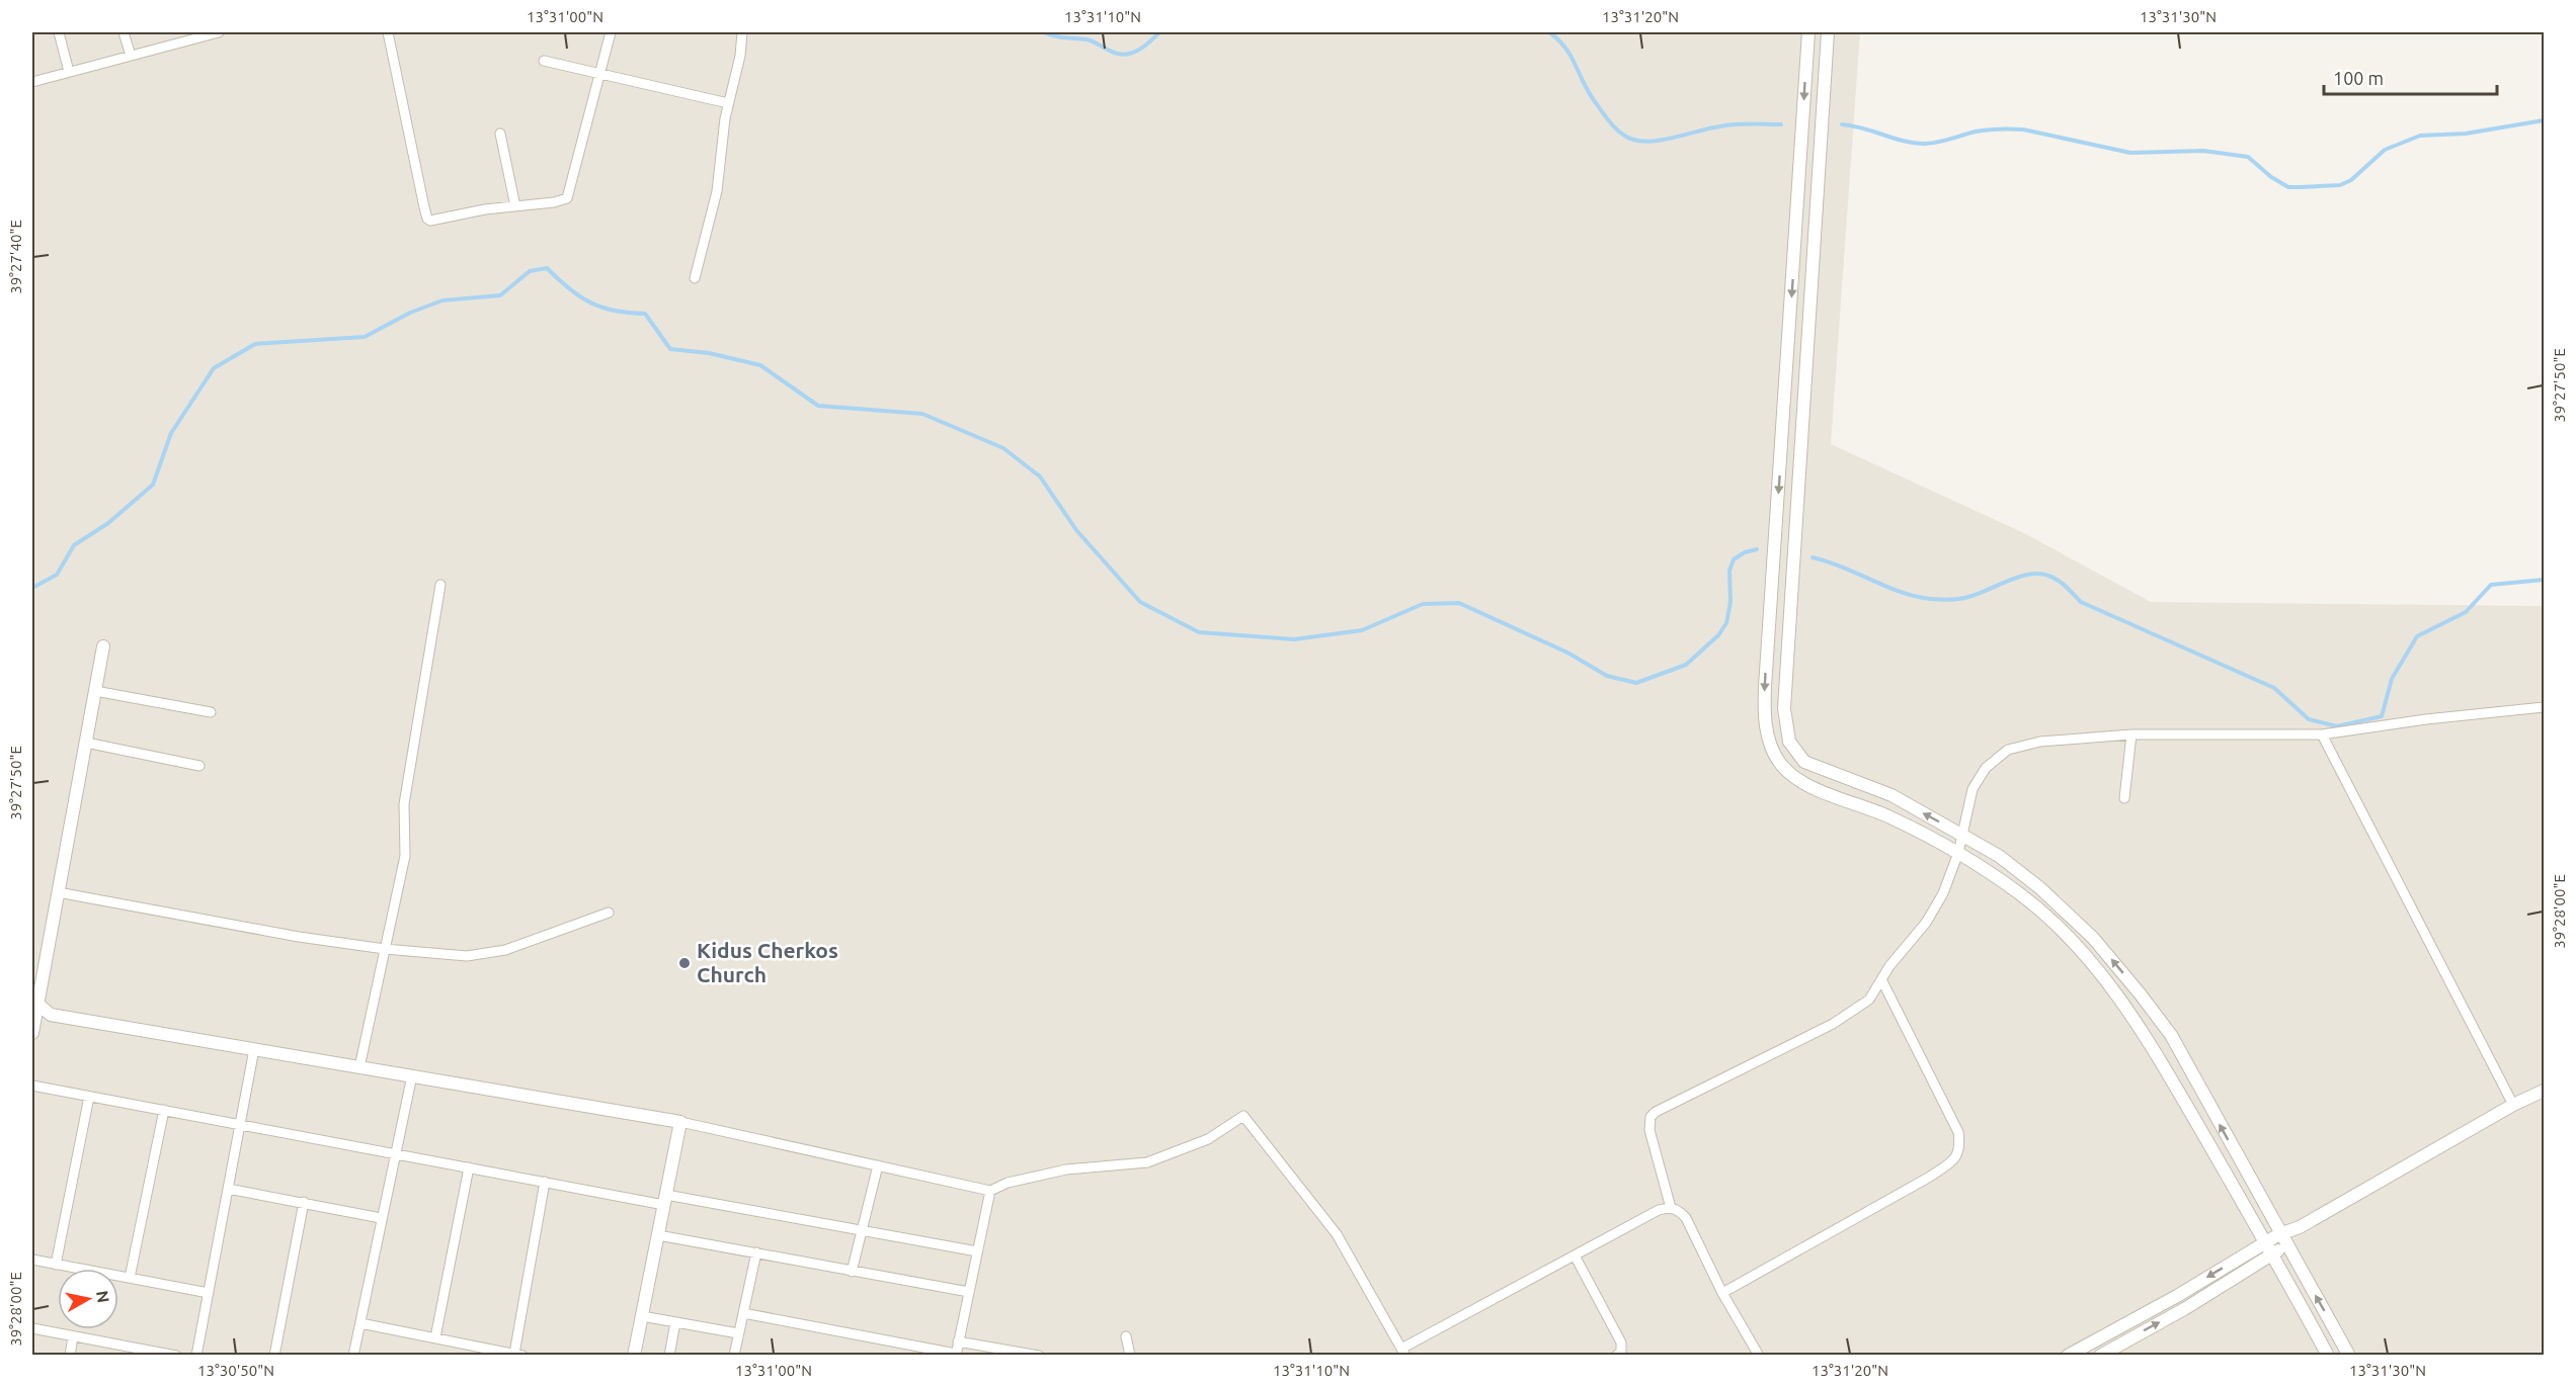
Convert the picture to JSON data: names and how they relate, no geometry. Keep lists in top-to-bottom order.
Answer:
{
  "places": ["Kidus Cherkos Church"],
  "scale_bar": "100 m",
  "north": "right",
  "coordinates": [
    "13°31'00\"N",
    "13°31'10\"N",
    "13°31'20\"N",
    "13°31'30\"N",
    "39°27'40\"E",
    "39°27'50\"E",
    "39°28'00\"E",
    "13°30'50\"N"
  ]
}
